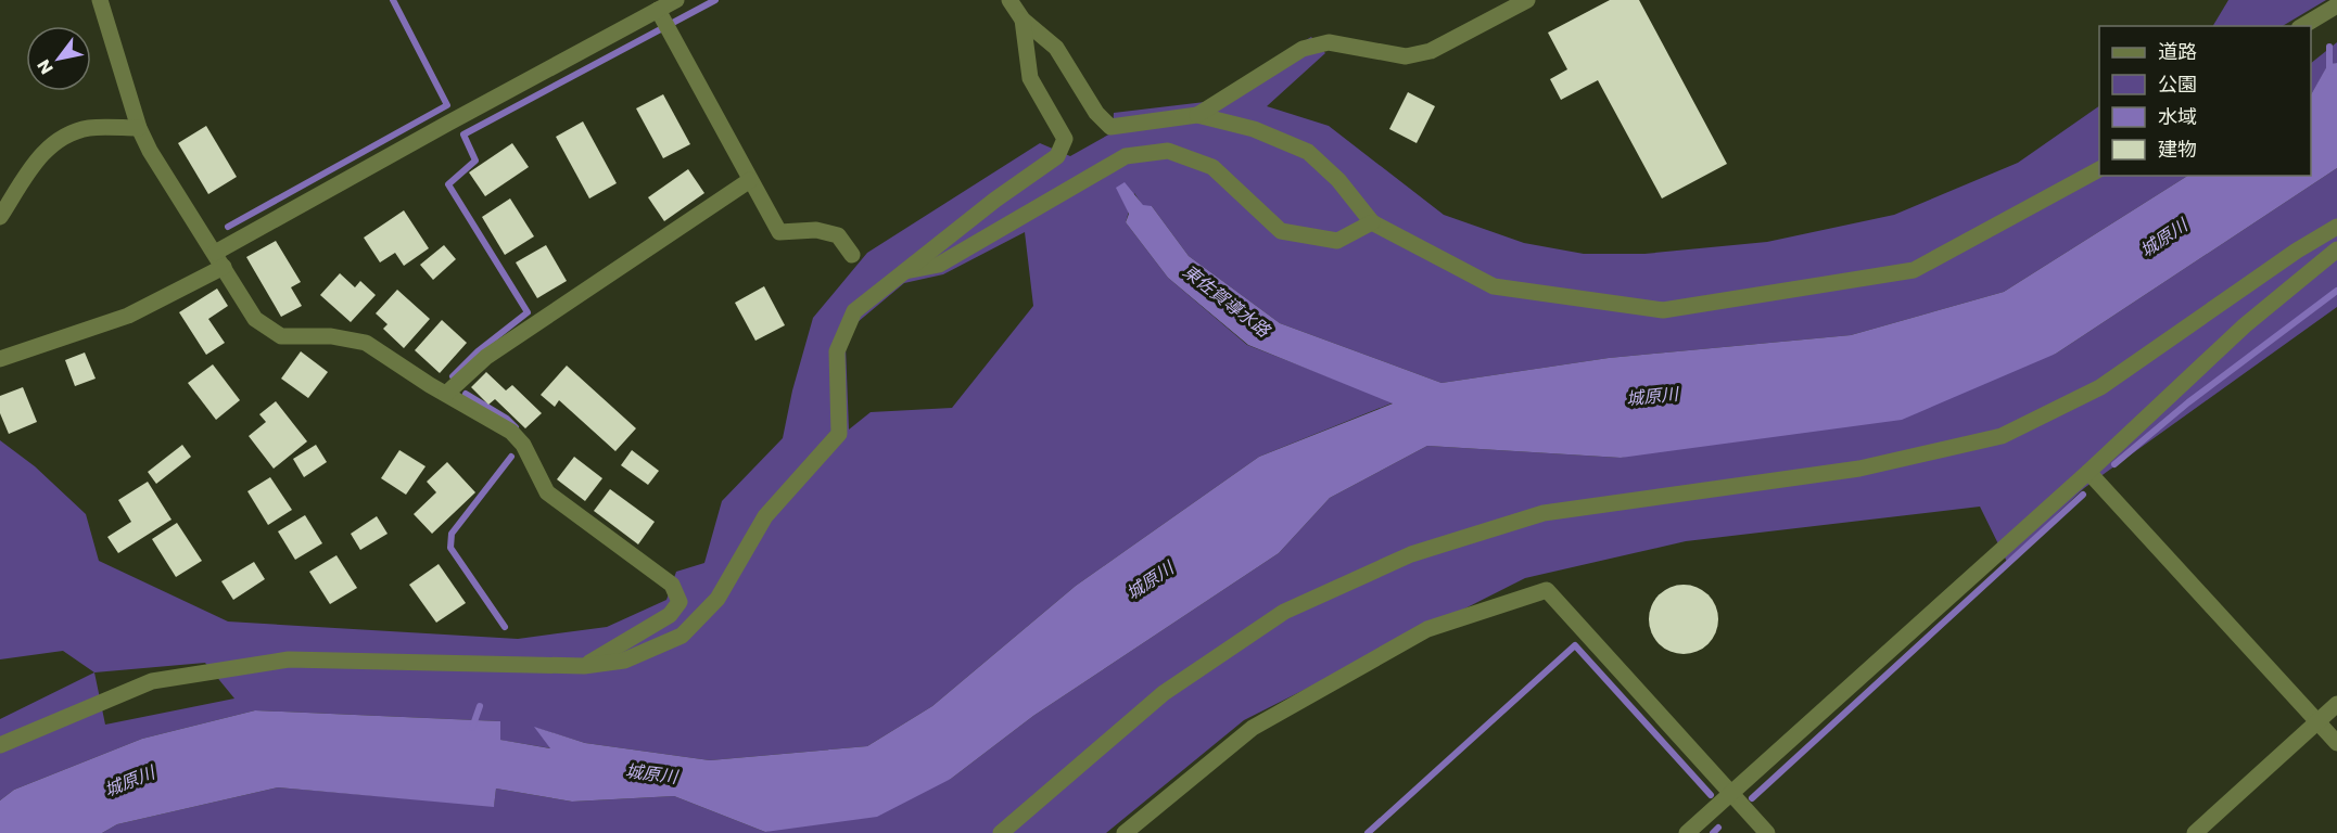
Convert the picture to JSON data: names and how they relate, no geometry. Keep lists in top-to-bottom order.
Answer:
{
  "water": ["城原川", "東佐賀導水路"],
  "legend": [
    "道路",
    "公園",
    "水域",
    "建物"
  ],
  "north": "bottom left"
}
